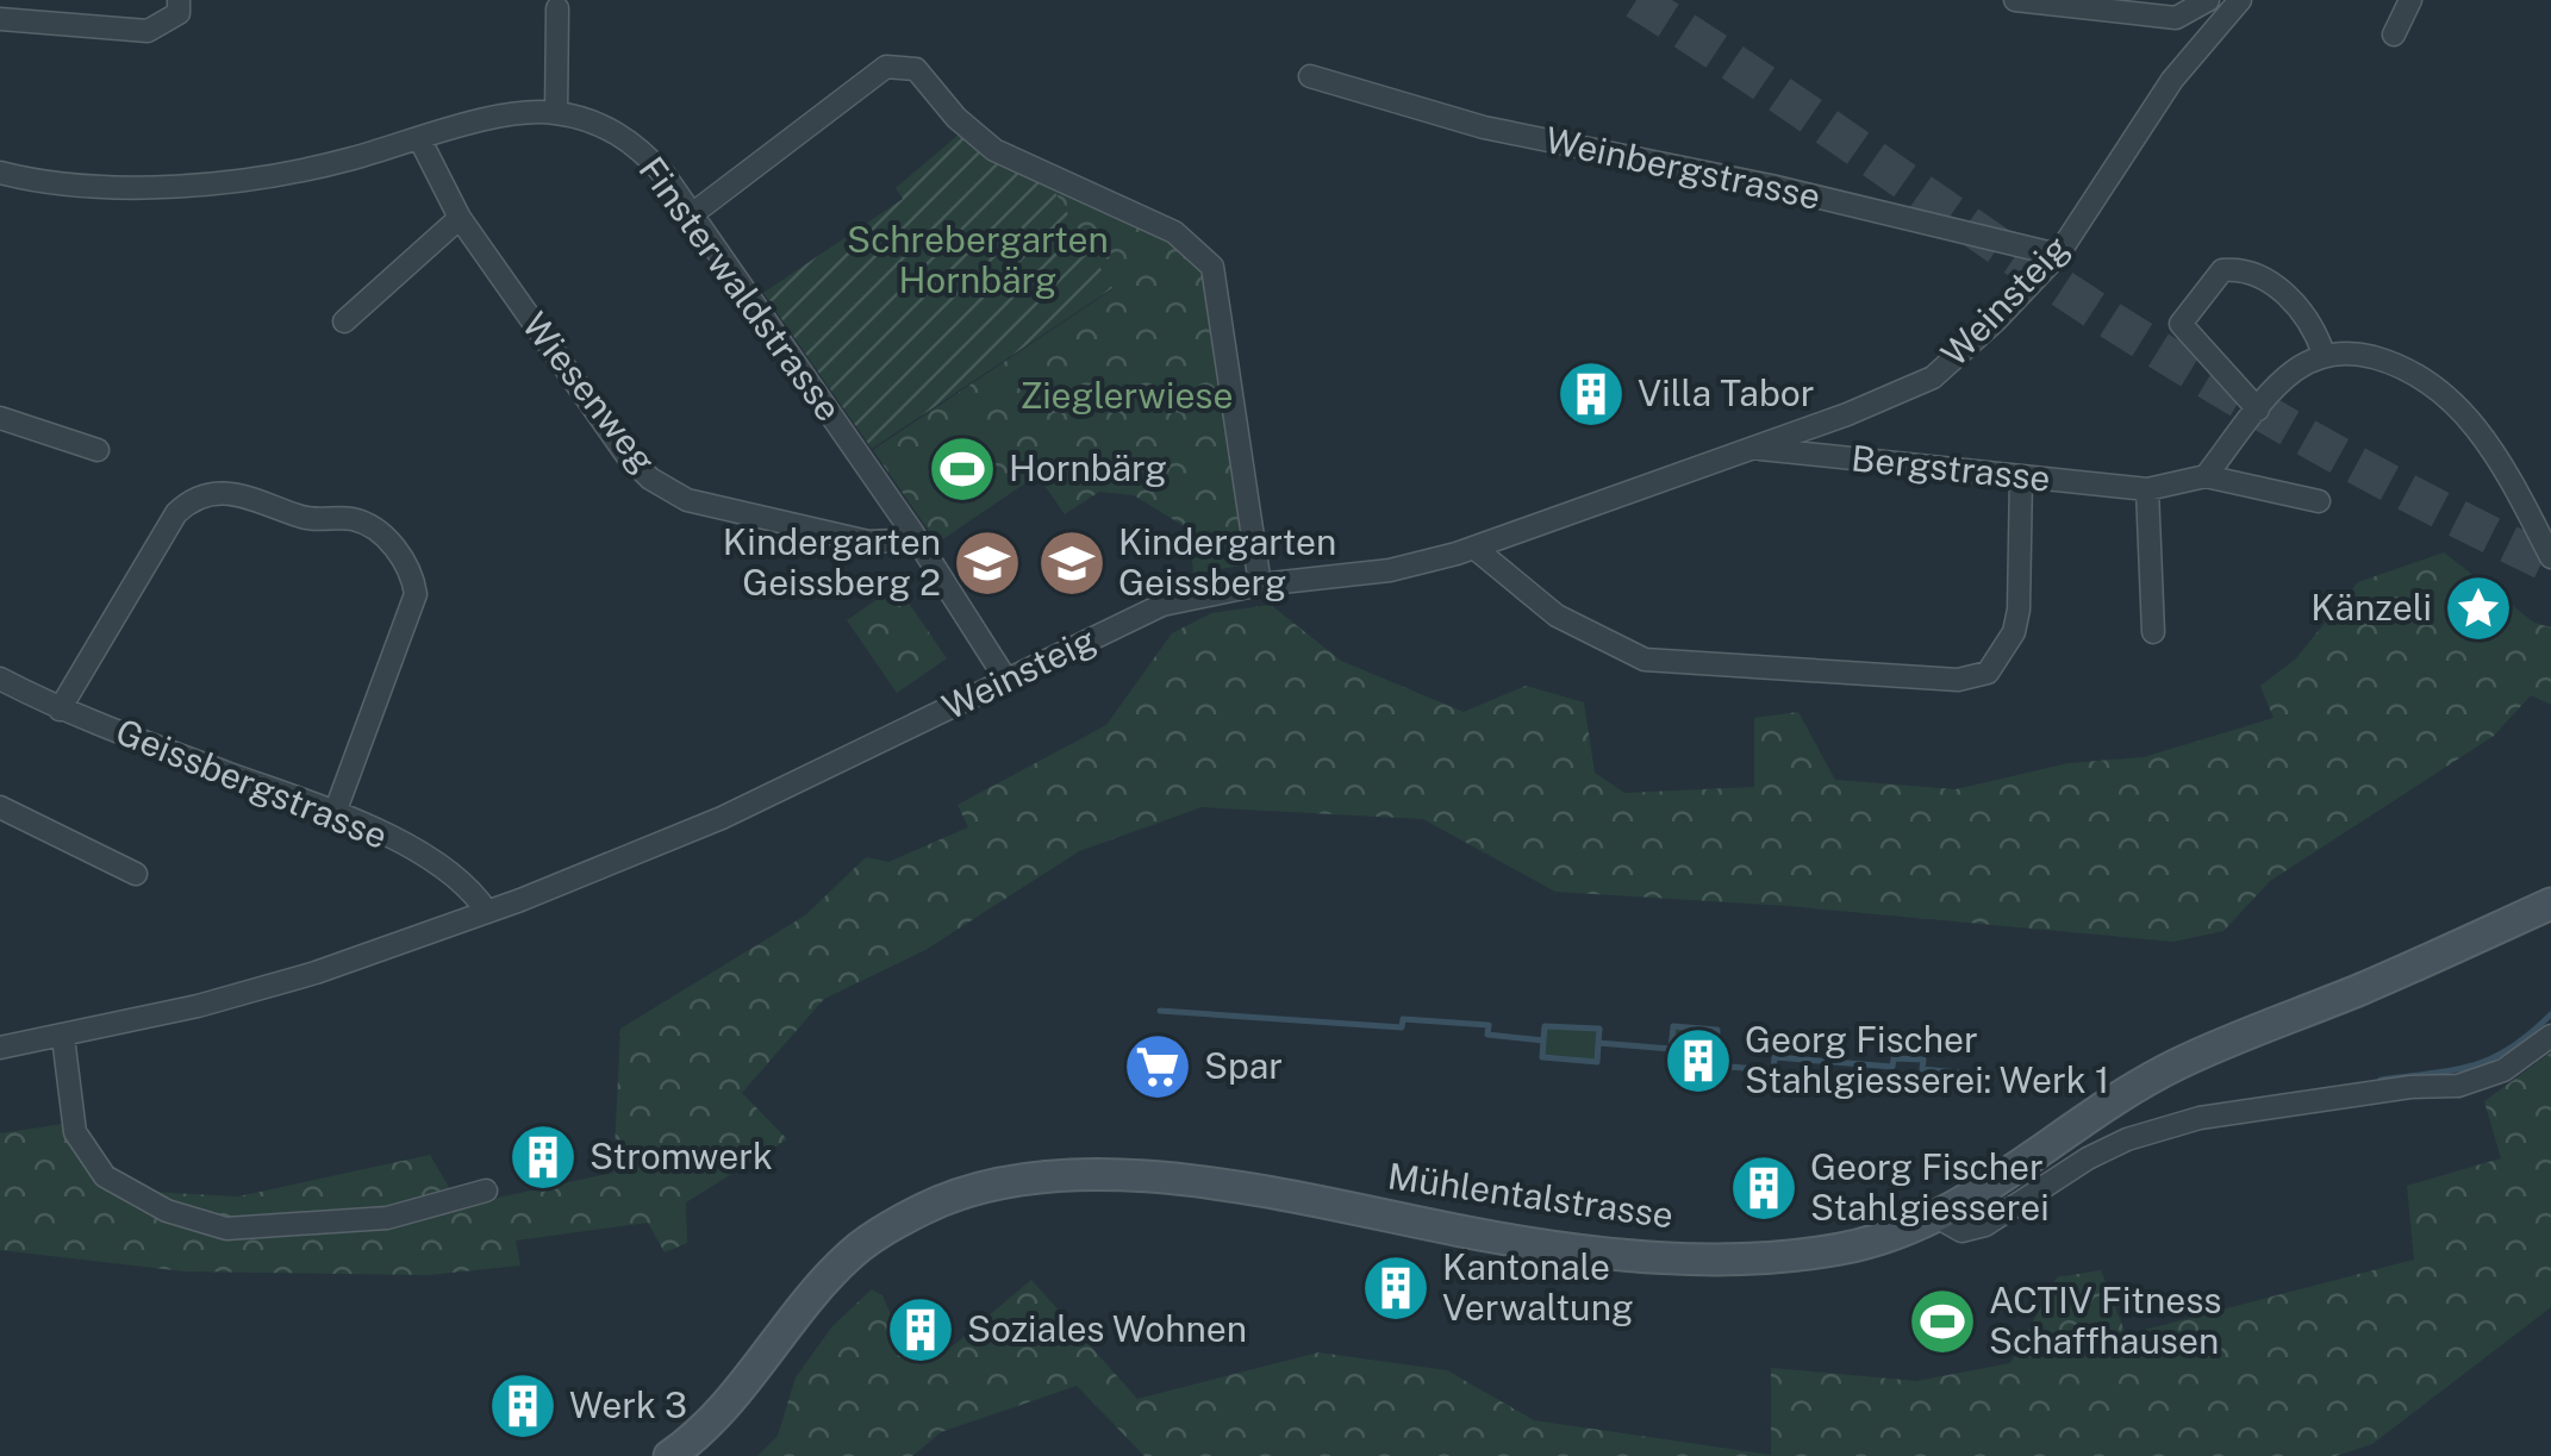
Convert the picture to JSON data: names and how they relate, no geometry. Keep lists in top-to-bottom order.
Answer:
{
  "streets": {
    "street": [
      "Weinbergstrasse",
      "Finsterwaldstrasse",
      "Weinsteig",
      "Wiesenweg",
      "Bergstrasse",
      "Geissbergstrasse",
      "Mühlentalstrasse"
    ]
  },
  "crossings": [
    ["Weinbergstrasse", "Weinsteig"],
    ["Finsterwaldstrasse", "Weinsteig"],
    ["Finsterwaldstrasse", "Wiesenweg"],
    ["Weinsteig", "Bergstrasse"],
    ["Weinsteig", "Geissbergstrasse"]
  ],
  "parks": ["Schrebergarten Hornbärg", "Zieglerwiese"],
  "places": {
    "building": [
      "Villa Tabor",
      "Georg Fischer Stahlgiesserei: Werk 1",
      "Stromwerk",
      "Georg Fischer Stahlgiesserei",
      "Kantonale Verwaltung",
      "Soziales Wohnen",
      "Werk 3"
    ],
    "sports": ["Hornbärg", "ACTIV Fitness Schaffhausen"],
    "school or university": ["Kindergarten Geissberg 2", "Kindergarten Geissberg"],
    "place": ["Känzeli"],
    "supermarket": ["Spar"]
  }
}
